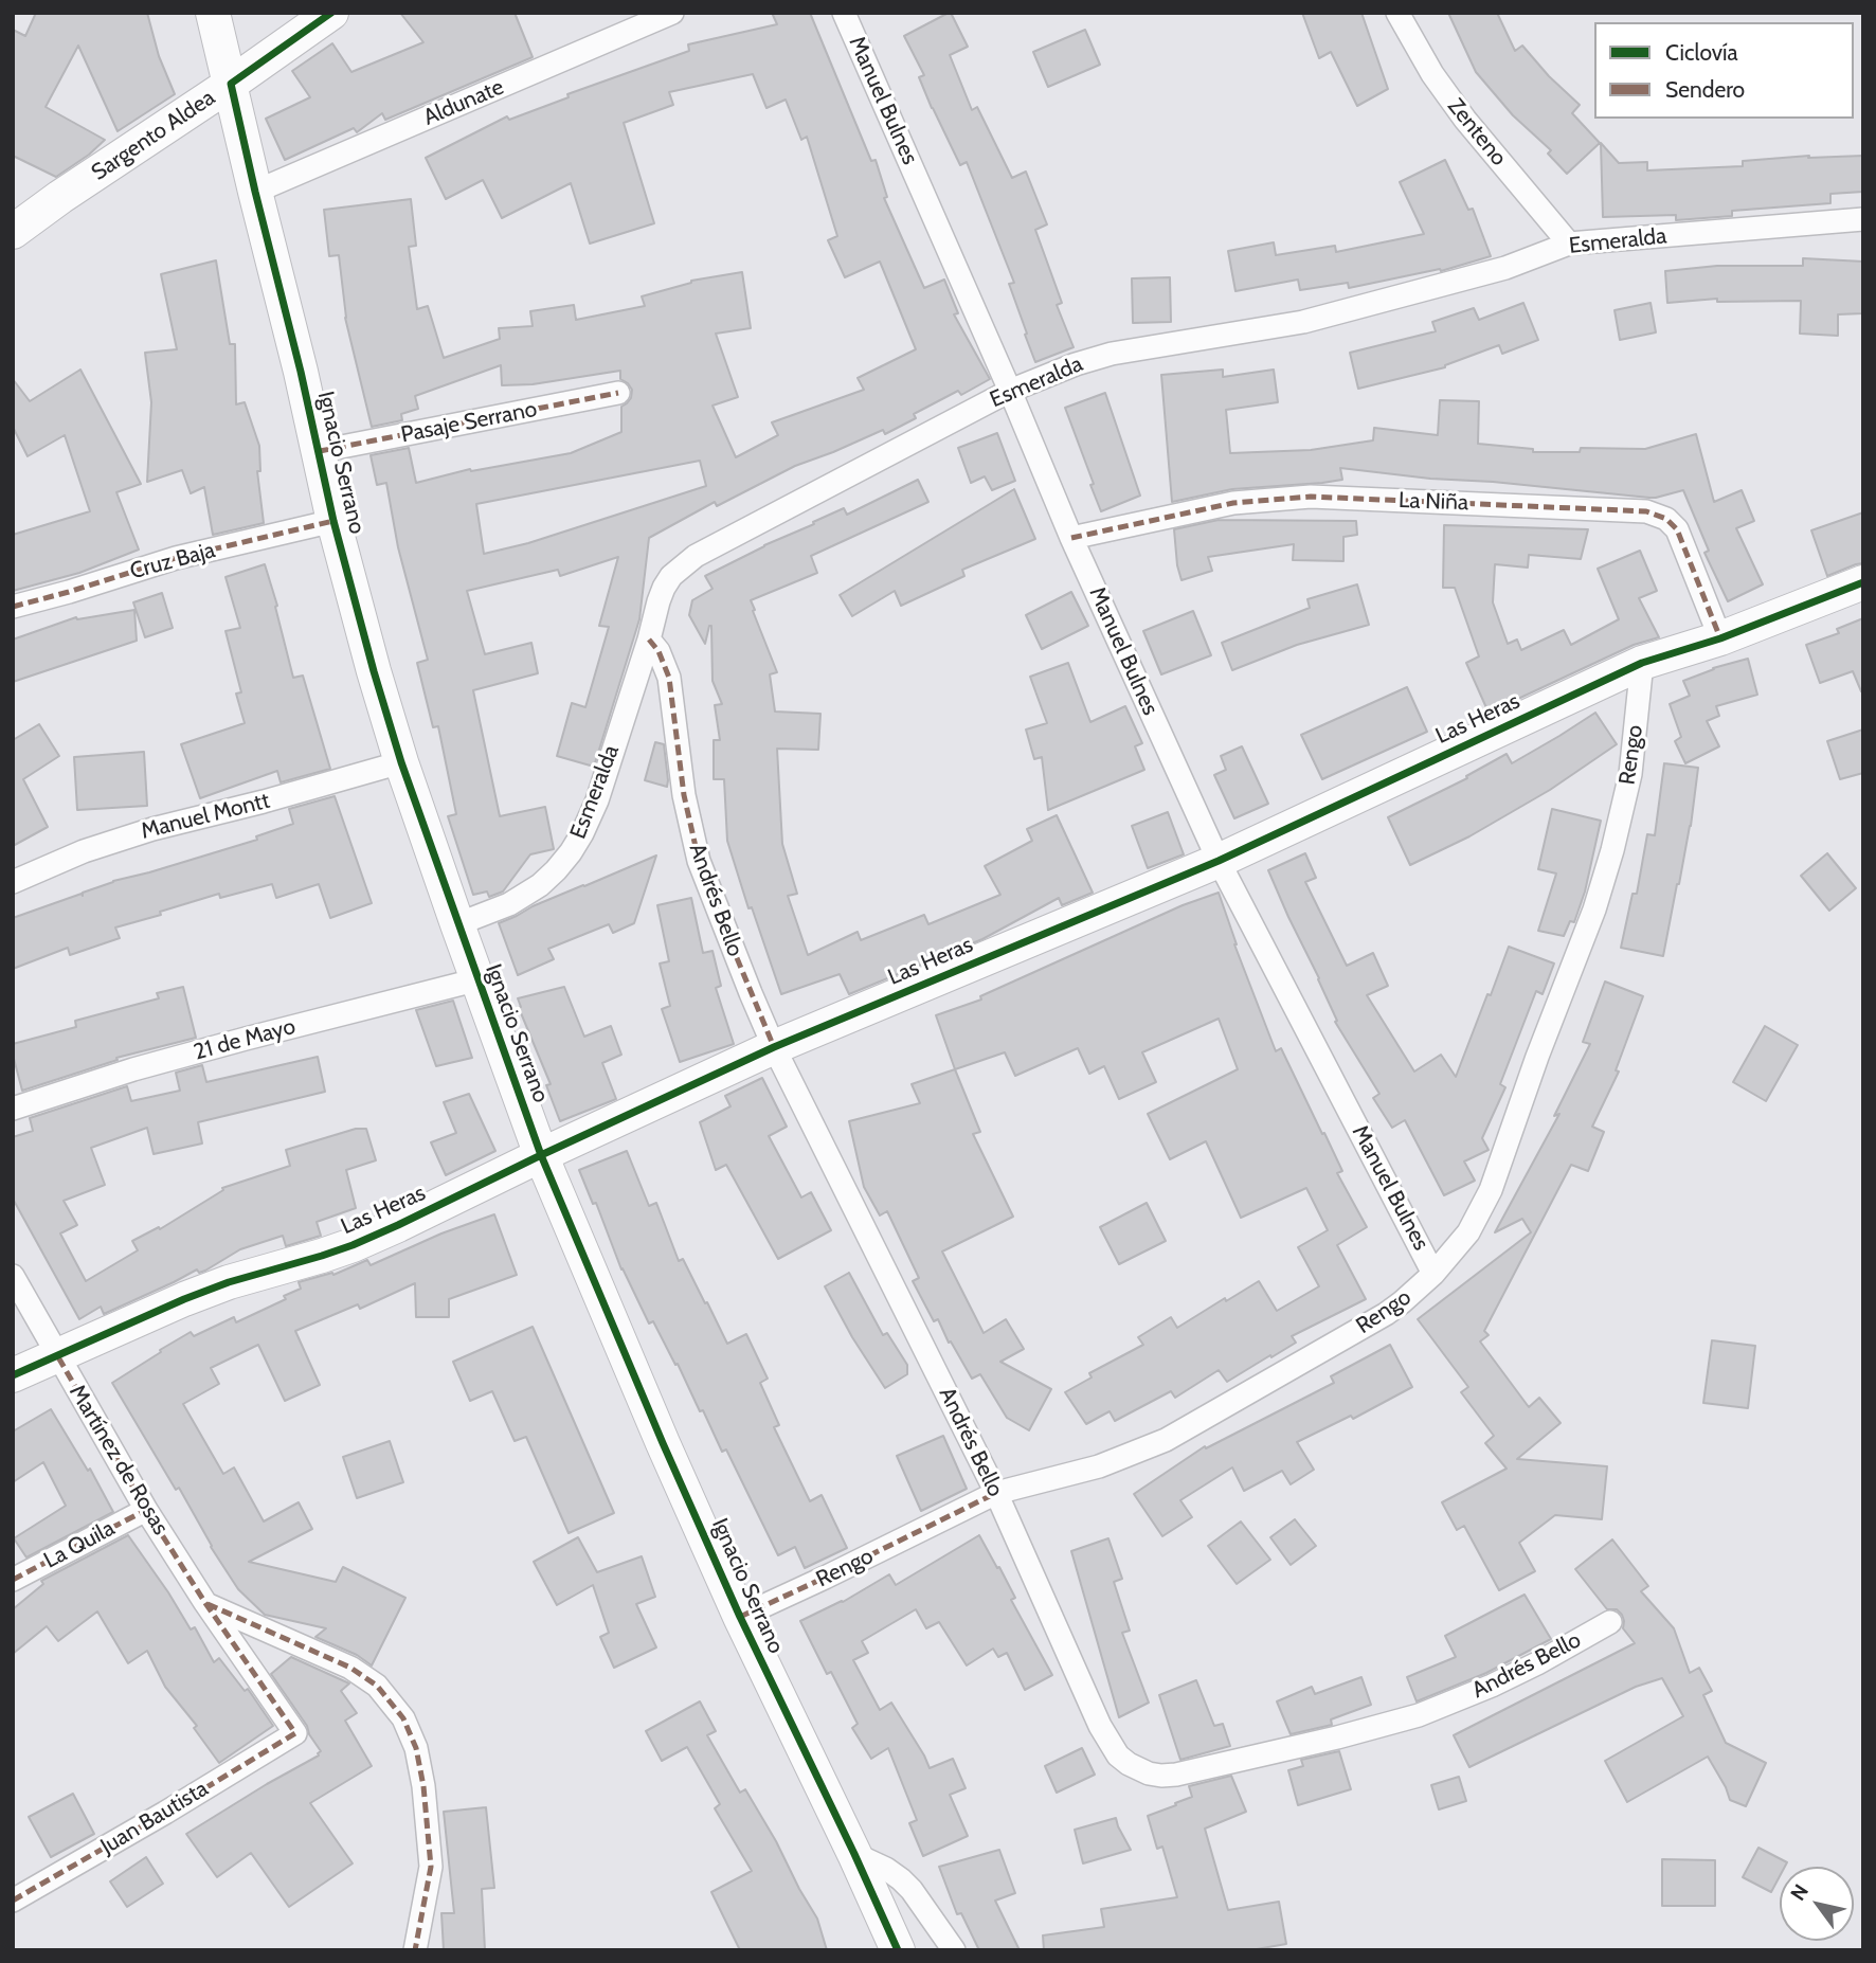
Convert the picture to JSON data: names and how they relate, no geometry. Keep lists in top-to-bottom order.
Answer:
{
  "streets": {
    "street": [
      "Manuel Bulnes",
      "Aldunate",
      "Zenteno",
      "Sargento Aldea",
      "Esmeralda",
      "Pasaje Serrano",
      "Ignacio Serrano",
      "La Niña",
      "Cruz Baja",
      "Las Heras",
      "Rengo",
      "Manuel Montt",
      "Andrés Bello",
      "21 de Mayo",
      "Martínez de Rosas",
      "La Quila",
      "Juan Bautista"
    ]
  },
  "crossings": [
    ["Manuel Bulnes", "Esmeralda"],
    ["Manuel Bulnes", "La Niña"],
    ["Manuel Bulnes", "Las Heras"],
    ["Manuel Bulnes", "Rengo"],
    ["Aldunate", "Ignacio Serrano"],
    ["Zenteno", "Esmeralda"],
    ["Sargento Aldea", "Ignacio Serrano"],
    ["Esmeralda", "Ignacio Serrano"],
    ["Esmeralda", "Andrés Bello"],
    ["Pasaje Serrano", "Ignacio Serrano"],
    ["Ignacio Serrano", "Cruz Baja"],
    ["Ignacio Serrano", "Las Heras"],
    ["Ignacio Serrano", "Rengo"],
    ["Ignacio Serrano", "Manuel Montt"],
    ["Ignacio Serrano", "21 de Mayo"],
    ["La Niña", "Las Heras"],
    ["Las Heras", "Rengo"],
    ["Las Heras", "Andrés Bello"],
    ["Las Heras", "Martínez de Rosas"],
    ["Rengo", "Andrés Bello"],
    ["Martínez de Rosas", "La Quila"],
    ["Martínez de Rosas", "Juan Bautista"]
  ],
  "legend": ["Ciclovía", "Sendero"],
  "north": "top left"
}
